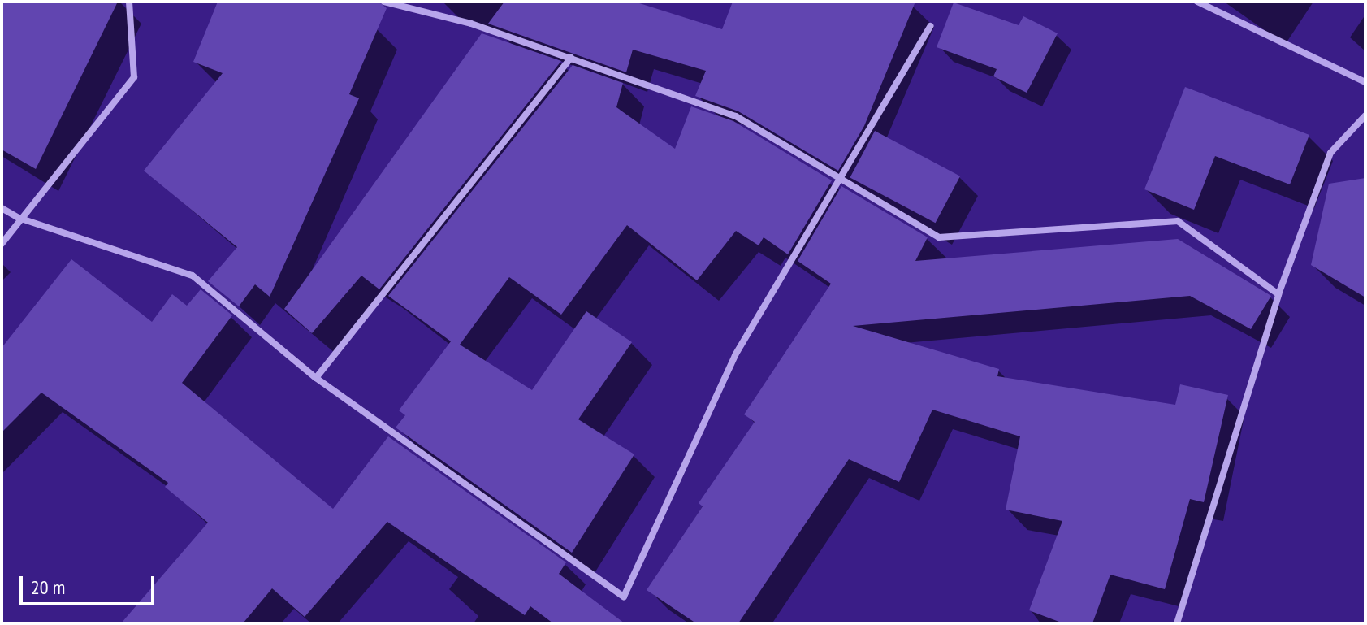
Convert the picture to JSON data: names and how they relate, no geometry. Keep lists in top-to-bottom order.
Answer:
{
  "scale_bar": "20 m"
}
